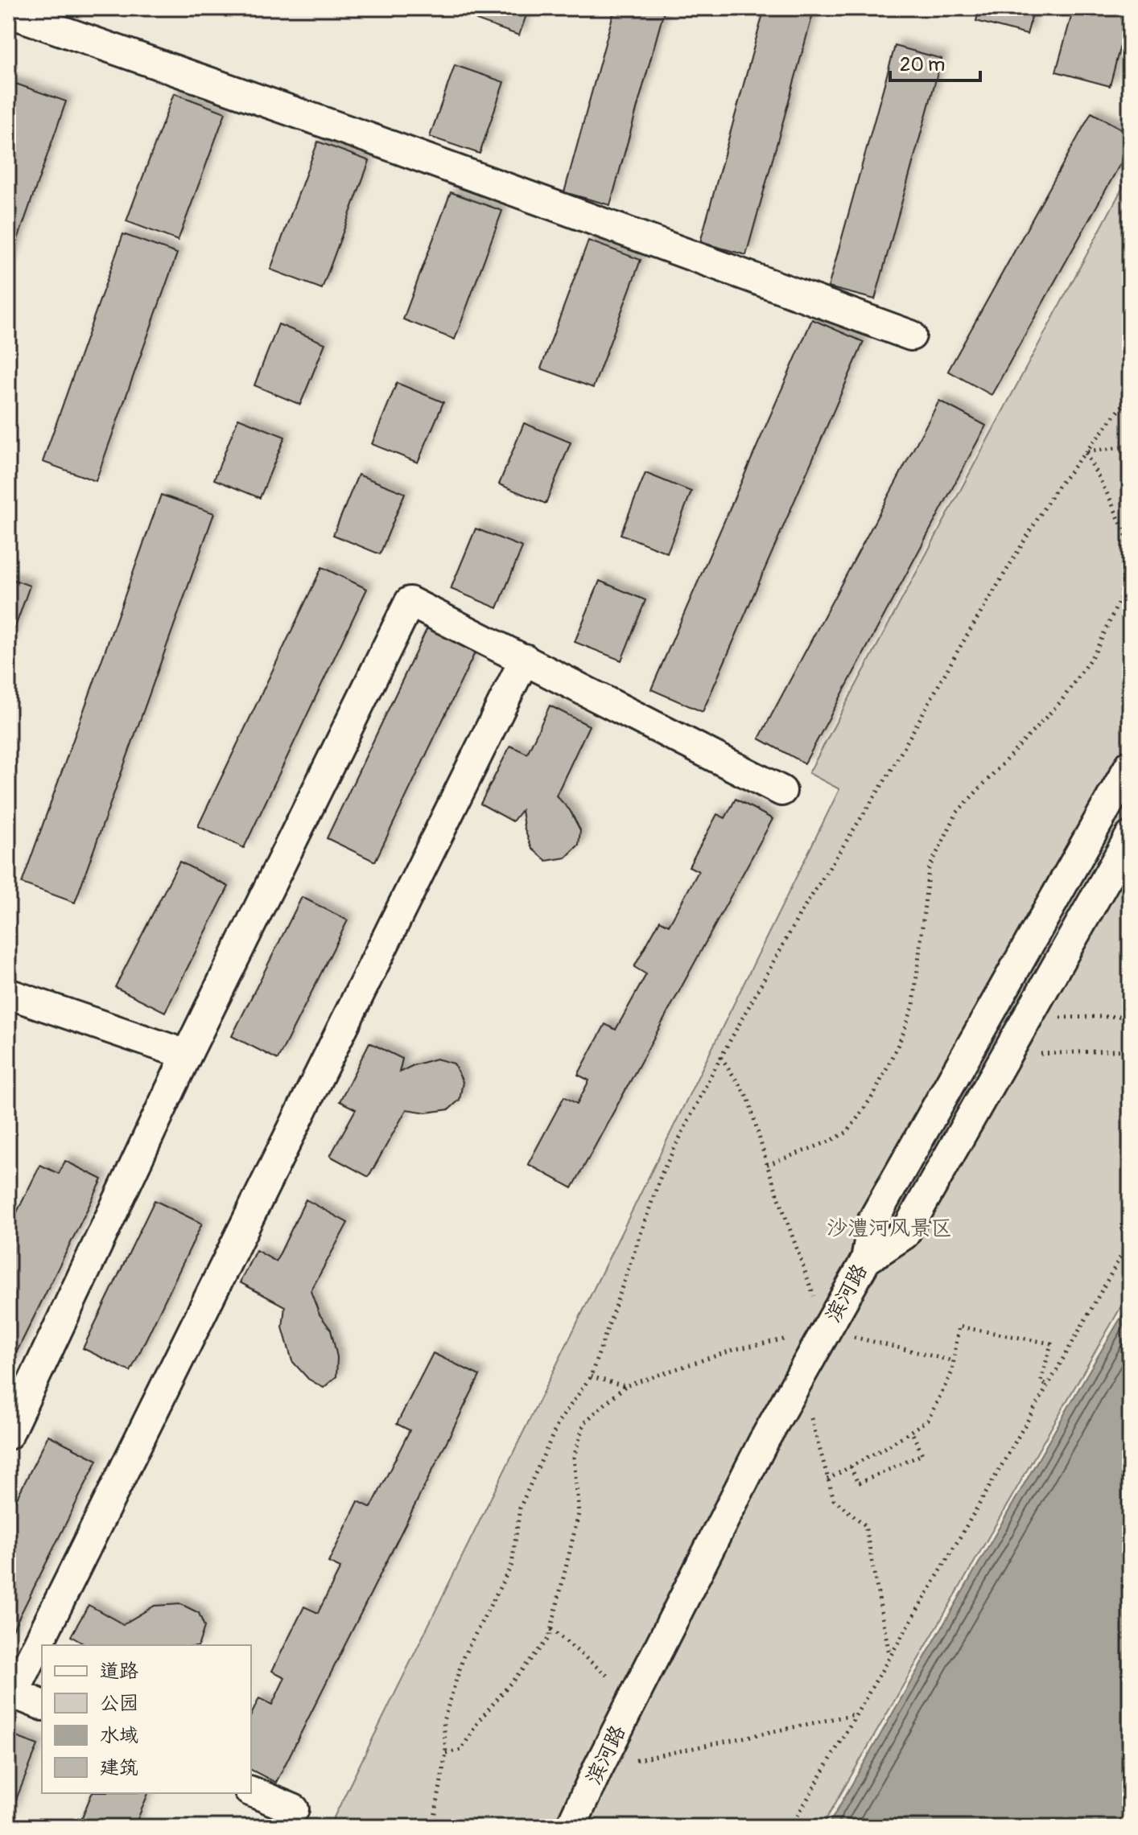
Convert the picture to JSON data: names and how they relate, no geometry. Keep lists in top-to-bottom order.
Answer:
{
  "streets": {
    "street": ["滨河路"]
  },
  "parks": ["沙澧河风景区"],
  "legend": [
    "道路",
    "公园",
    "水域",
    "建筑"
  ],
  "scale_bar": "20 m"
}
